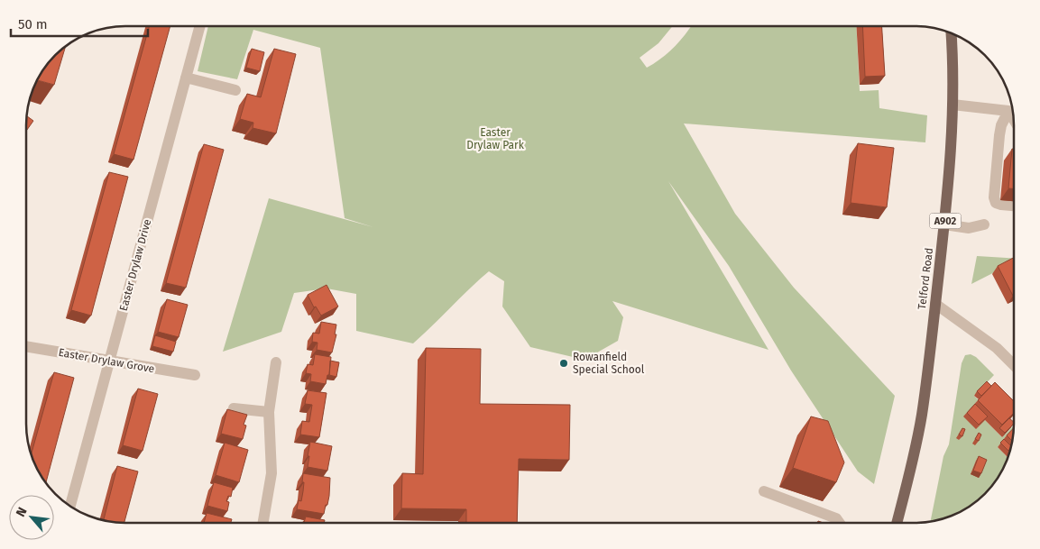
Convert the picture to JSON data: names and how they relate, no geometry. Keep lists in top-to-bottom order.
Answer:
{
  "streets": {
    "main road": ["A902", "Telford Road"],
    "street": ["Easter Drylaw Drive", "Easter Drylaw Grove"]
  },
  "crossings": [
    ["Easter Drylaw Drive", "Easter Drylaw Grove"]
  ],
  "parks": ["Easter Drylaw Park"],
  "places": ["Rowanfield Special School"],
  "scale_bar": "50 m",
  "north": "top left"
}
